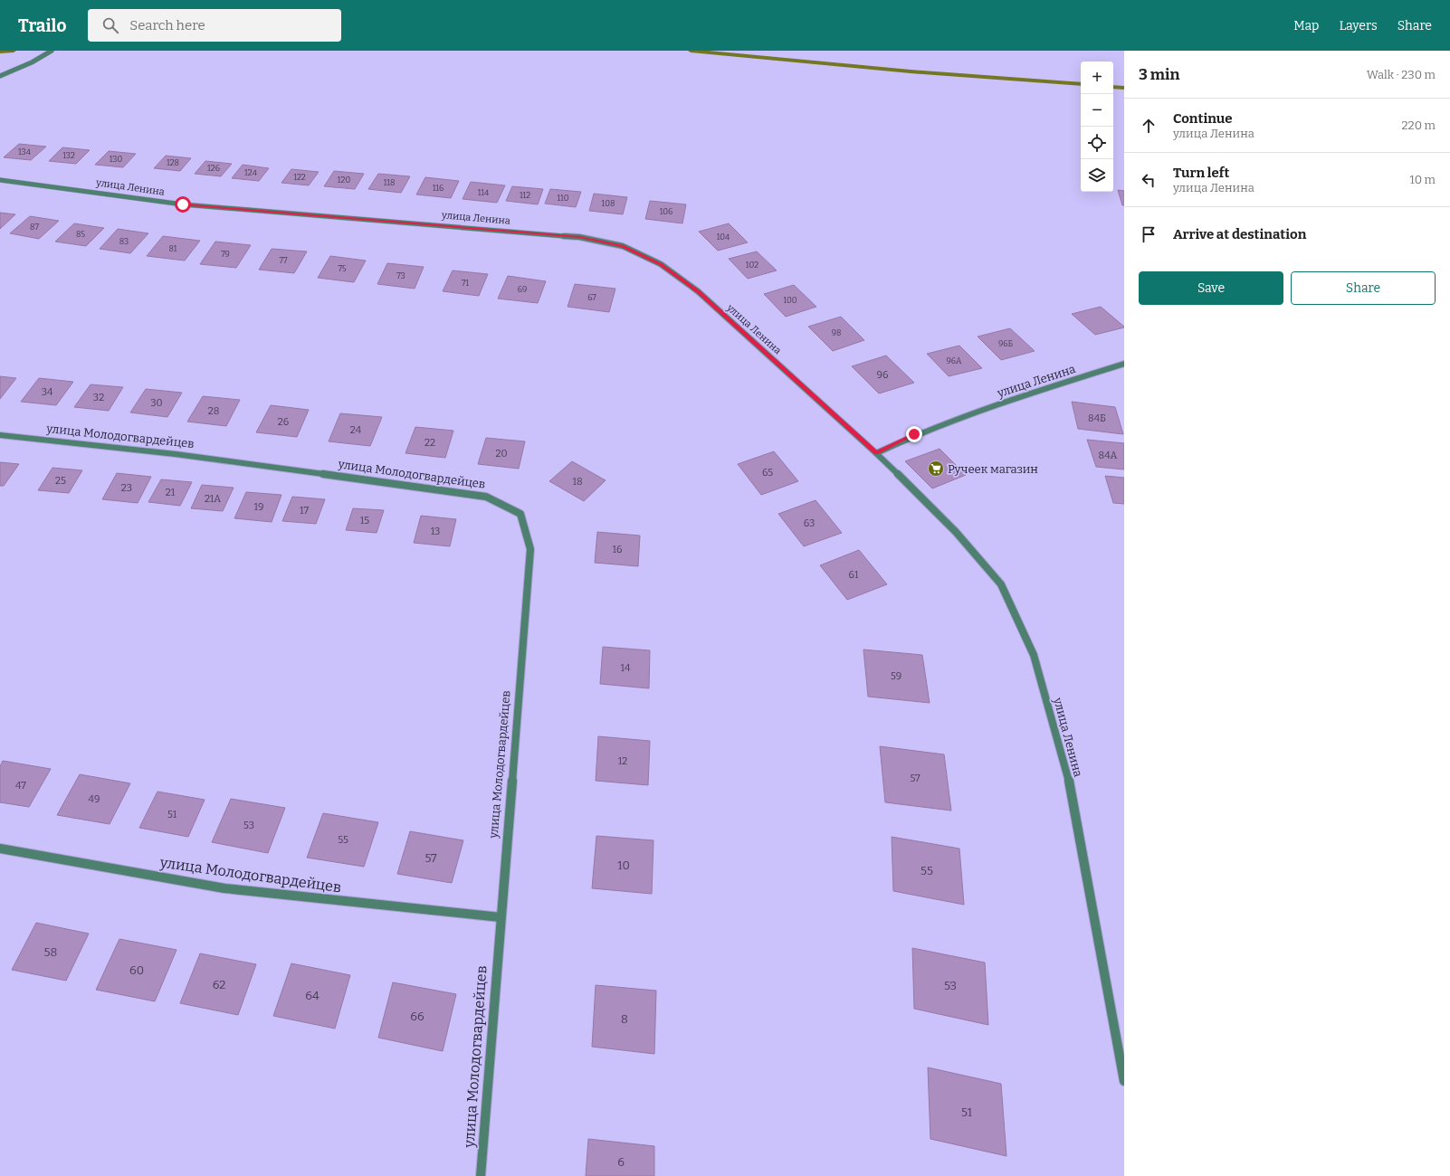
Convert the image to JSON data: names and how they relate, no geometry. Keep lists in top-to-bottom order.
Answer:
{
  "streets": {
    "street": ["улица Ленина", "улица Молодогвардейцев"]
  },
  "places": {
    "supermarket": ["Ручеек магазин"]
  },
  "house_numbers": [
    "134",
    "132",
    "130",
    "128",
    "126",
    "124",
    "122",
    "120",
    "118",
    "116",
    "114",
    "112",
    "110",
    "108",
    "106",
    "87",
    "85",
    "104",
    "83",
    "81",
    "79",
    "77",
    "102",
    "75",
    "73",
    "71",
    "69",
    "67",
    "100",
    "98",
    "96Б",
    "96А",
    "96",
    "34",
    "32",
    "30",
    "28",
    "84Б",
    "26",
    "24",
    "22",
    "20",
    "84А",
    "65",
    "25",
    "18",
    "23",
    "21",
    "21А",
    "19",
    "17",
    "15",
    "63",
    "13",
    "16",
    "61",
    "14",
    "59",
    "12",
    "57",
    "47",
    "49",
    "51",
    "53",
    "55",
    "57",
    "10",
    "55",
    "58",
    "60",
    "62",
    "53",
    "64",
    "66",
    "8",
    "51",
    "6"
  ],
  "page": {
    "header": "Trailo",
    "search": "Search here",
    "nav": ["Map", "Layers", "Share"],
    "heading": ["3 min", "Walk · 230 m"],
    "map_buttons": ["+", "−"],
    "list": [
      ["Continue", "улица Ленина", "220 m"],
      ["Turn left", "улица Ленина", "10 m"],
      "Arrive at destination"
    ],
    "buttons": ["Save", "Share"]
  }
}
